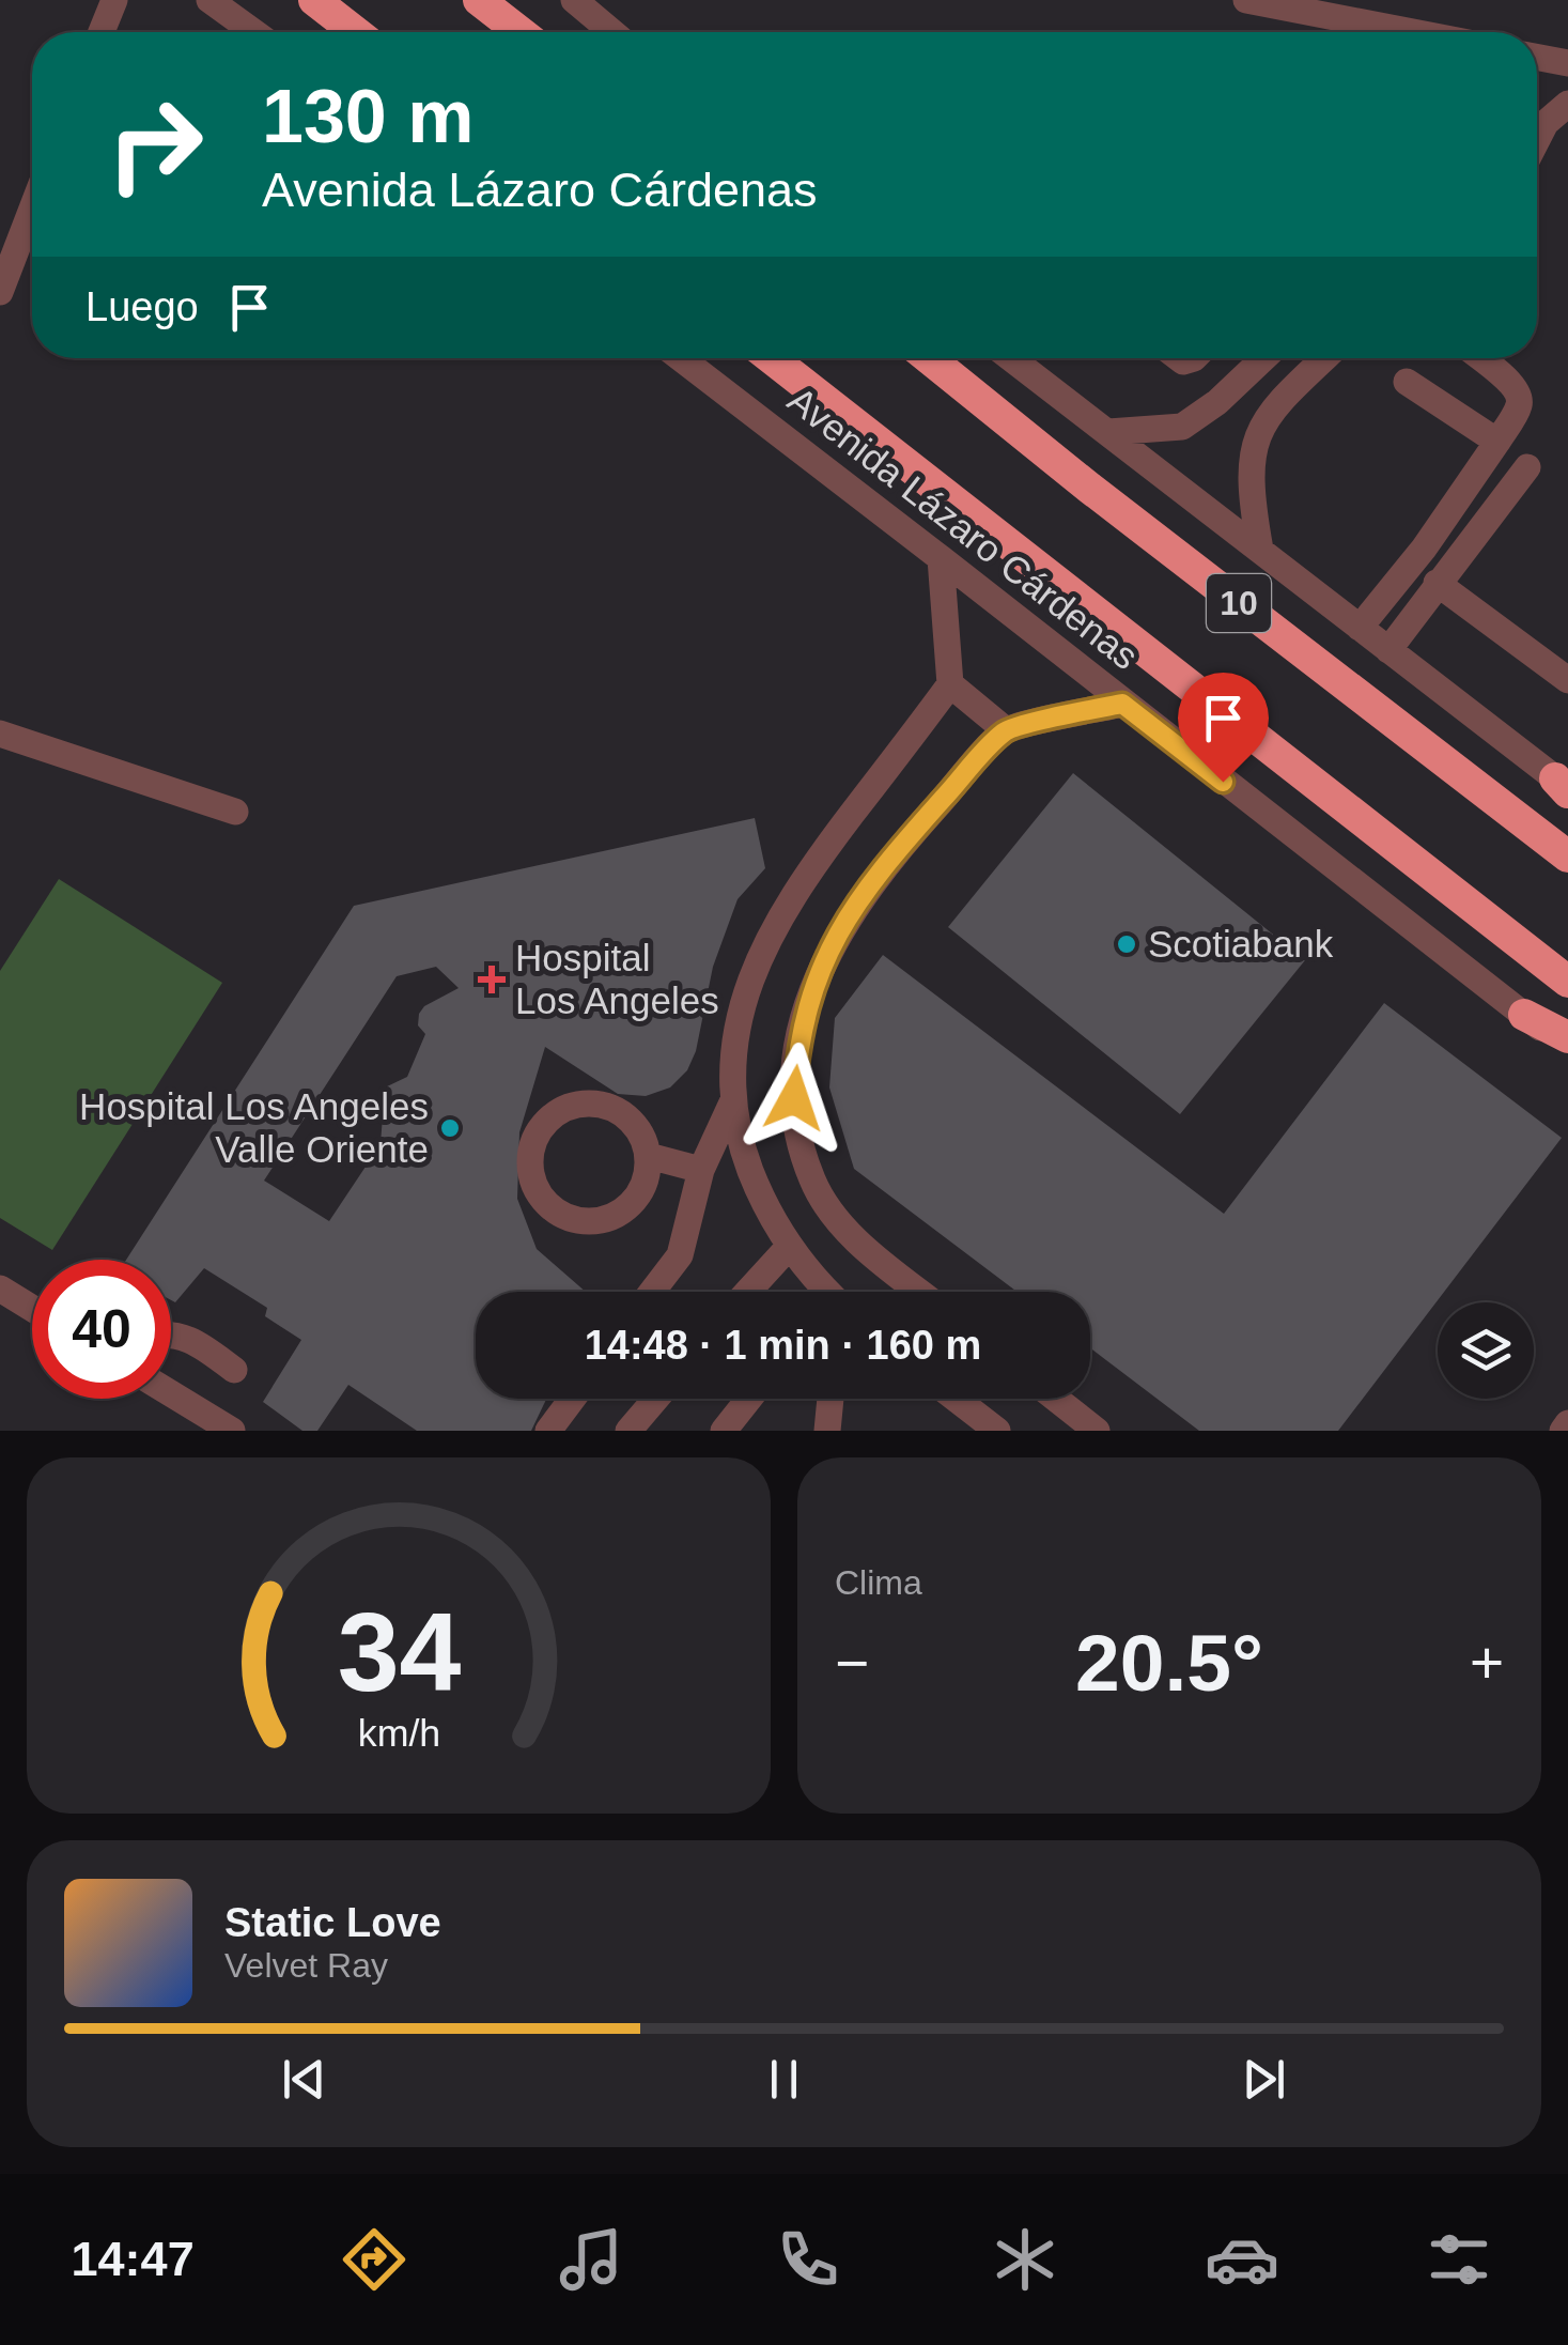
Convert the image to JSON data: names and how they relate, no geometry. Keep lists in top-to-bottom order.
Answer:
{
  "streets": {
    "highway": ["Avenida Lázaro Cárdenas", "10"]
  },
  "places": {
    "other": ["Scotiabank", "Hospital Los Angeles Valle Oriente"],
    "health": ["Hospital Los Angeles"]
  },
  "page": {
    "turn": ["130 m", "Avenida Lázaro Cárdenas"],
    "then": "Luego",
    "limit": "40",
    "trip": "14:48 · 1 min · 160 m",
    "tile": "Clima",
    "heat": ["−", "20.5°", "+"],
    "song": ["Static Love", "Velvet Ray"],
    "tabs": "14:47",
    "gauge": ["34", "km/h"]
  }
}
